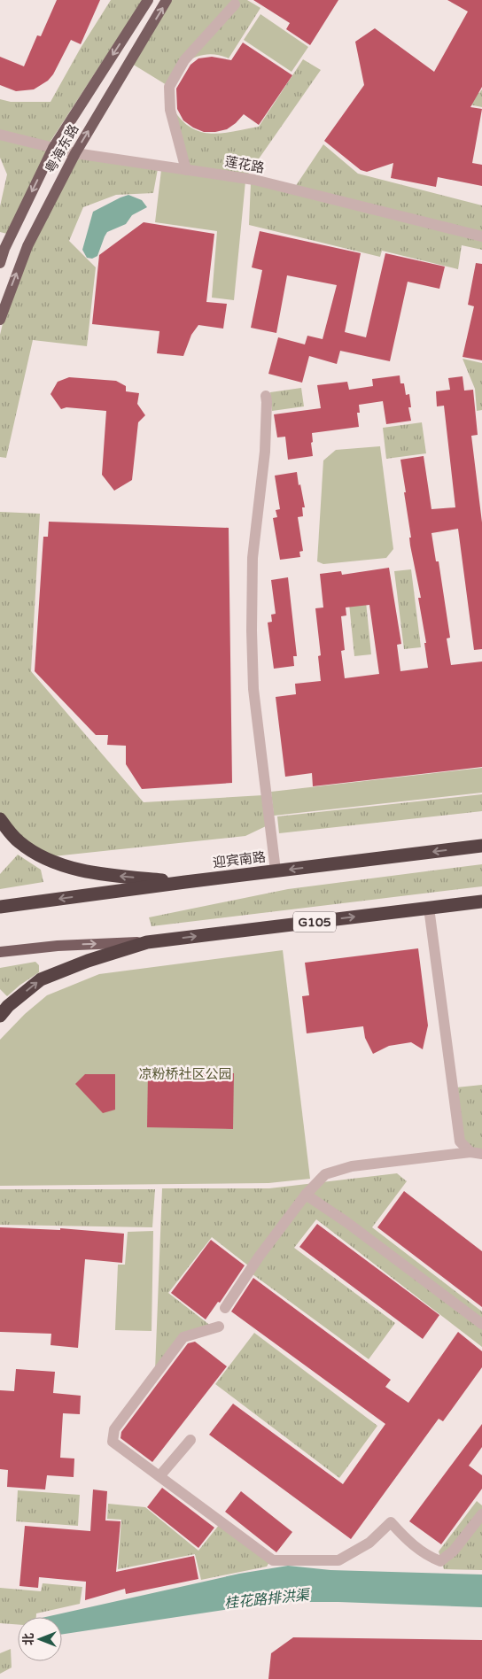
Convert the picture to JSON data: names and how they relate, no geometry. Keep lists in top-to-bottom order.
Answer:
{
  "streets": {
    "highway": ["迎宾南路", "G105"],
    "main road": ["粤海东路"],
    "street": ["莲花路"]
  },
  "crossings": [
    ["粤海东路", "莲花路"]
  ],
  "water": ["桂花路排洪渠"],
  "parks": ["凉粉桥社区公园"],
  "north": "left"
}
